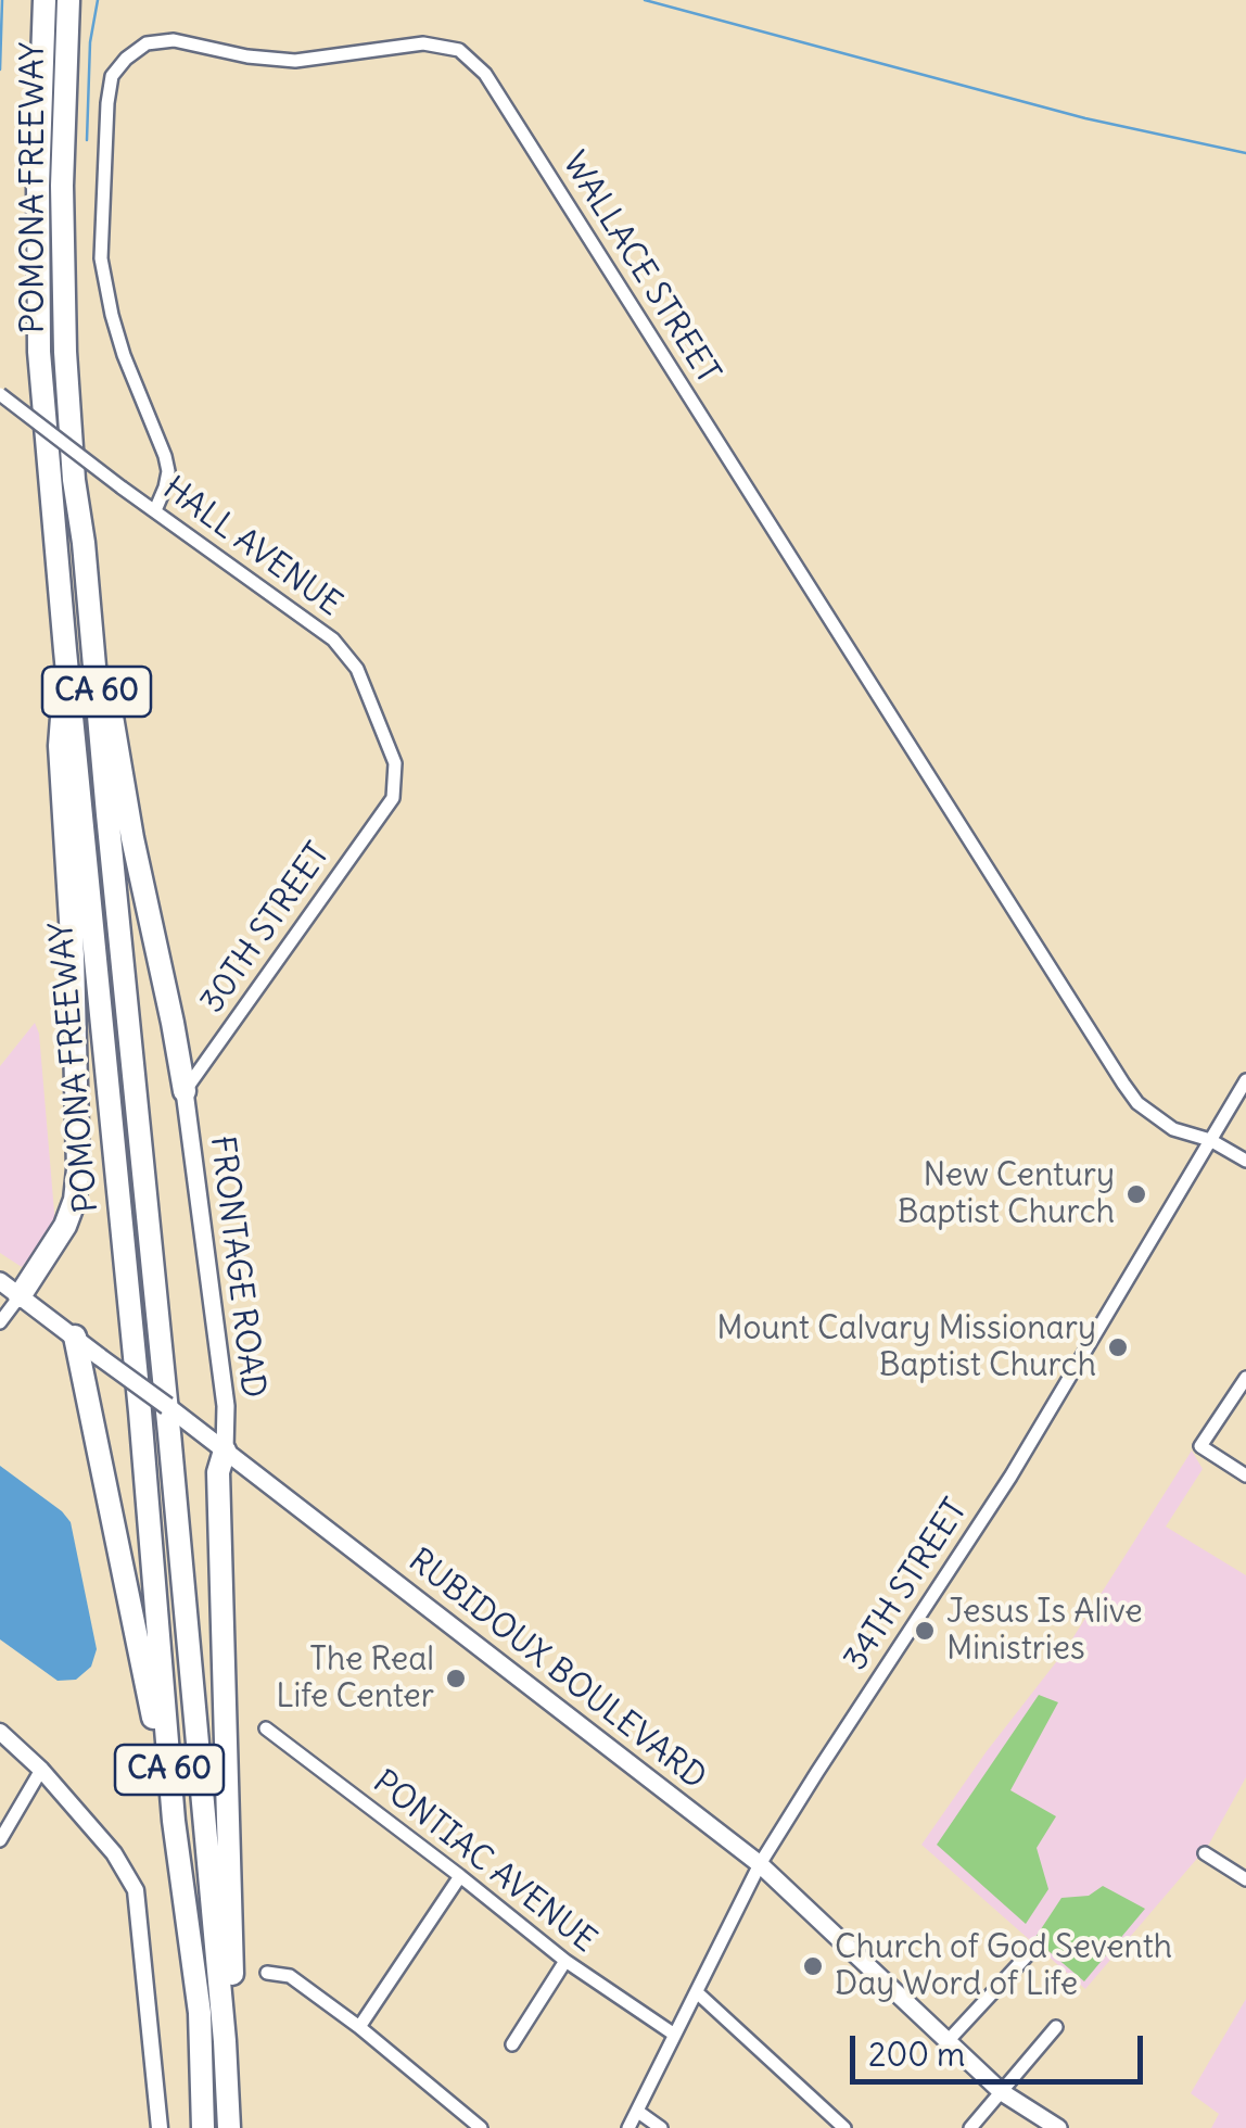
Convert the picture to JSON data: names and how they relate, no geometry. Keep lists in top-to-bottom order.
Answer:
{
  "streets": {
    "highway": ["POMONA FREEWAY", "CA 60"],
    "main road": ["FRONTAGE ROAD", "RUBIDOUX BOULEVARD"],
    "street": [
      "WALLACE STREET",
      "HALL AVENUE",
      "30TH STREET",
      "34TH STREET",
      "PONTIAC AVENUE"
    ]
  },
  "crossings": [
    ["WALLACE STREET", "HALL AVENUE"],
    ["WALLACE STREET", "34TH STREET"],
    ["HALL AVENUE", "30TH STREET"],
    ["30TH STREET", "FRONTAGE ROAD"],
    ["FRONTAGE ROAD", "RUBIDOUX BOULEVARD"],
    ["34TH STREET", "RUBIDOUX BOULEVARD"],
    ["34TH STREET", "PONTIAC AVENUE"]
  ],
  "places": [
    "New Century Baptist Church",
    "Mount Calvary Missionary Baptist Church",
    "Jesus Is Alive Ministries",
    "The Real Life Center",
    "Church of God Seventh Day Word of Life"
  ],
  "scale_bar": "200 m"
}
